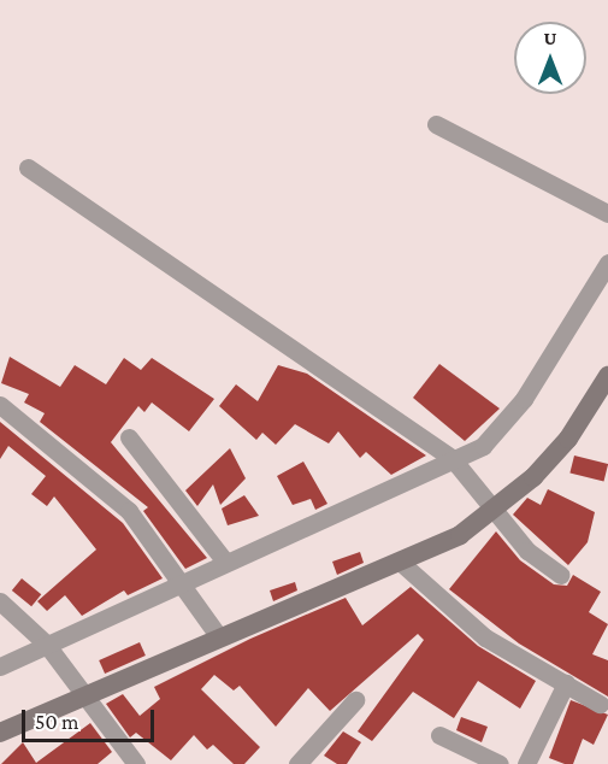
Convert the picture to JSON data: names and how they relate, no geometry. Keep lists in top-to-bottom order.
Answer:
{
  "scale_bar": "50 m",
  "north": "top"
}
